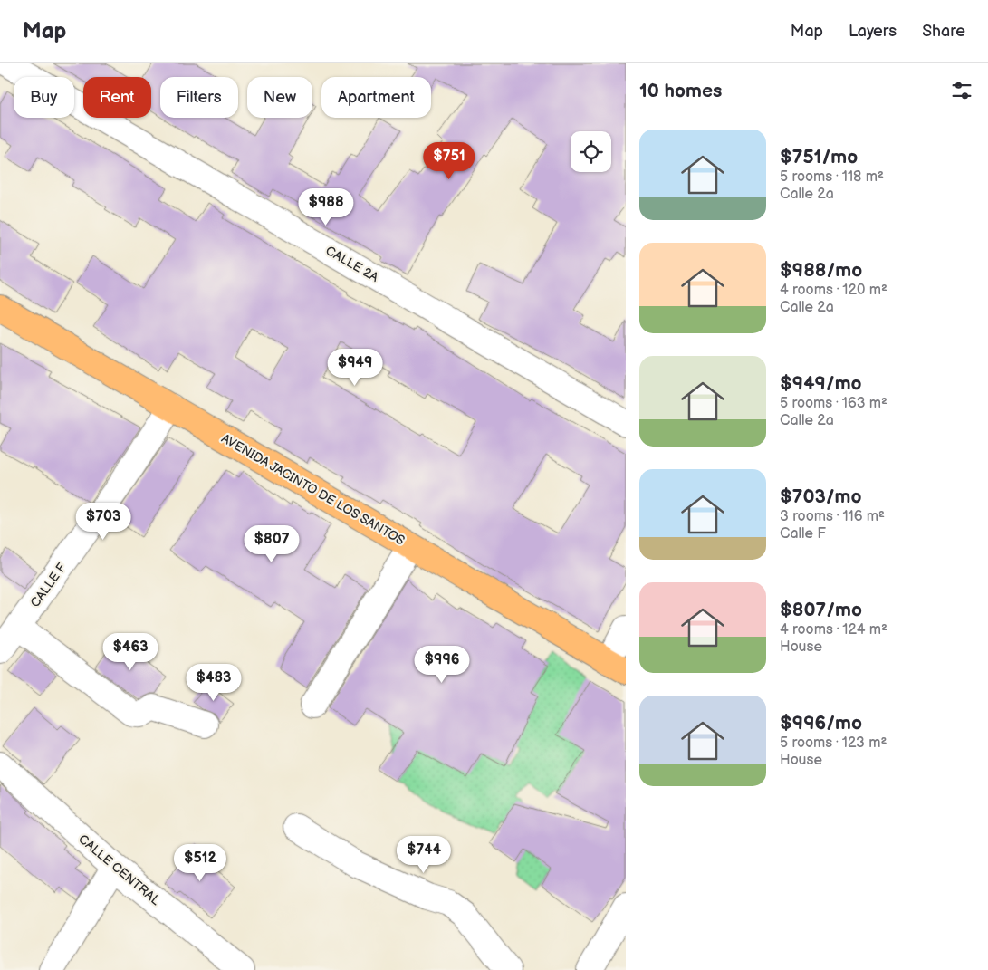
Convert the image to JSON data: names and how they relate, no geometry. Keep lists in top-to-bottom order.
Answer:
{
  "streets": {
    "main road": ["AVENIDA JACINTO DE LOS SANTOS"],
    "street": ["CALLE 2A", "CALLE F", "CALLE CENTRAL"]
  },
  "crossings": [
    ["AVENIDA JACINTO DE LOS SANTOS", "CALLE F"]
  ],
  "page": {
    "header": "Map",
    "nav": ["Map", "Layers", "Share"],
    "heading": "10 homes",
    "chip": [
      "Buy",
      "Rent",
      "Filters",
      "New",
      "Apartment"
    ],
    "list": [
      {
        "name": "$751/mo",
        "note": "5 rooms · 118 m² · Calle 2a"
      },
      {
        "name": "$988/mo",
        "note": "4 rooms · 120 m² · Calle 2a"
      },
      {
        "name": "$949/mo",
        "note": "5 rooms · 163 m² · Calle 2a"
      },
      {
        "name": "$703/mo",
        "note": "3 rooms · 116 m² · Calle F"
      },
      {
        "name": "$807/mo",
        "note": "4 rooms · 124 m² · House"
      },
      {
        "name": "$996/mo",
        "note": "5 rooms · 123 m² · House"
      }
    ],
    "price": [
      "$751",
      "$988",
      "$949",
      "$703",
      "$807",
      "$463",
      "$996",
      "$483",
      "$744",
      "$512"
    ]
  }
}
